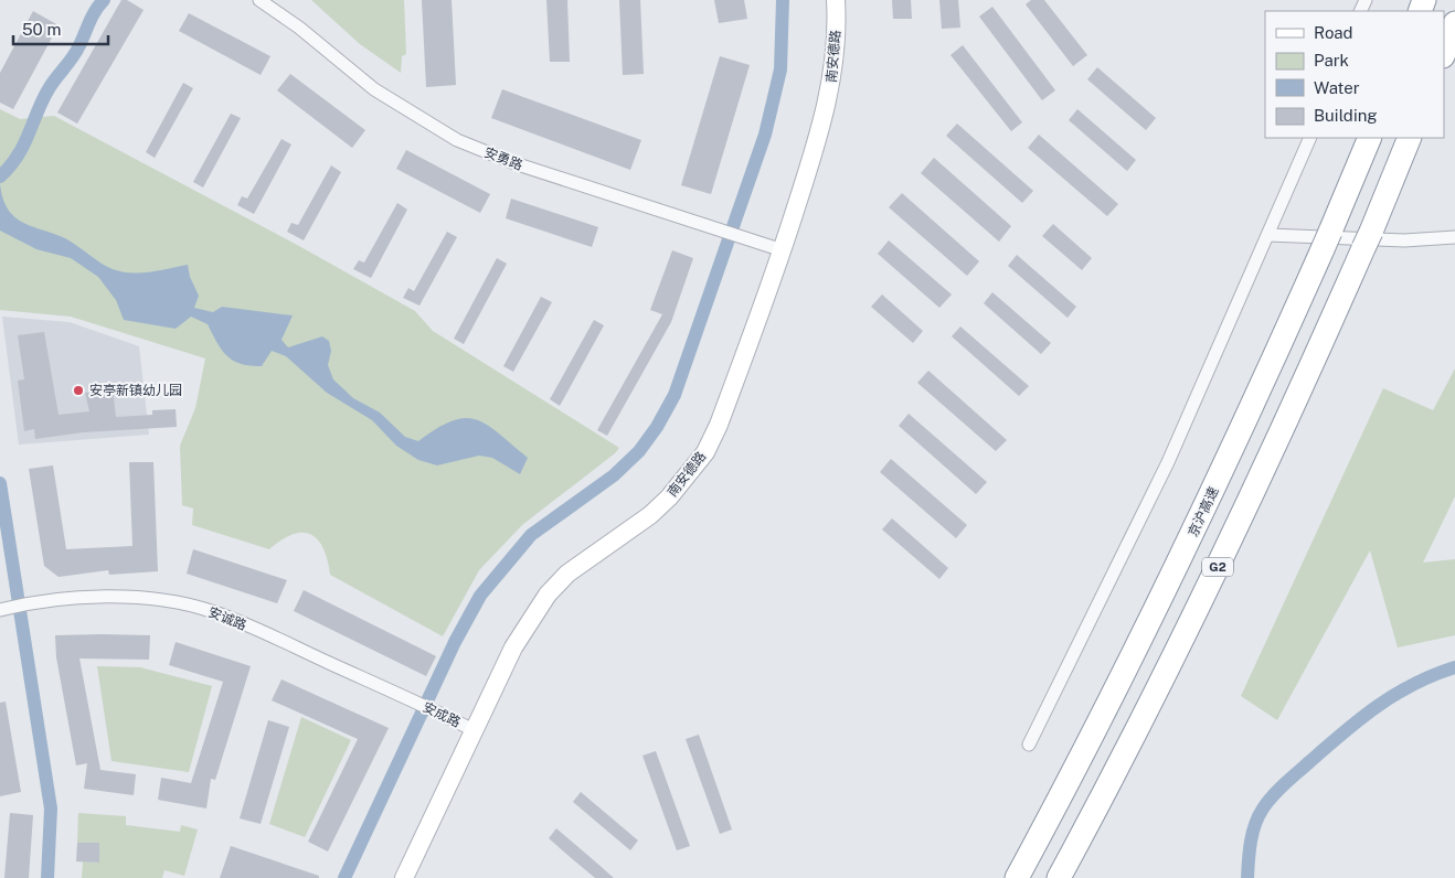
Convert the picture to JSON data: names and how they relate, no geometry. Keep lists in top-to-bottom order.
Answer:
{
  "streets": {
    "highway": ["京沪高速", "G2"],
    "street": [
      "南安德路",
      "安勇路",
      "安诚路",
      "安成路"
    ]
  },
  "crossings": [
    ["南安德路", "安勇路"],
    ["南安德路", "安成路"],
    ["安诚路", "安成路"]
  ],
  "places": ["安亭新镇幼儿园"],
  "legend": [
    "Road",
    "Park",
    "Water",
    "Building"
  ],
  "scale_bar": "50 m"
}
